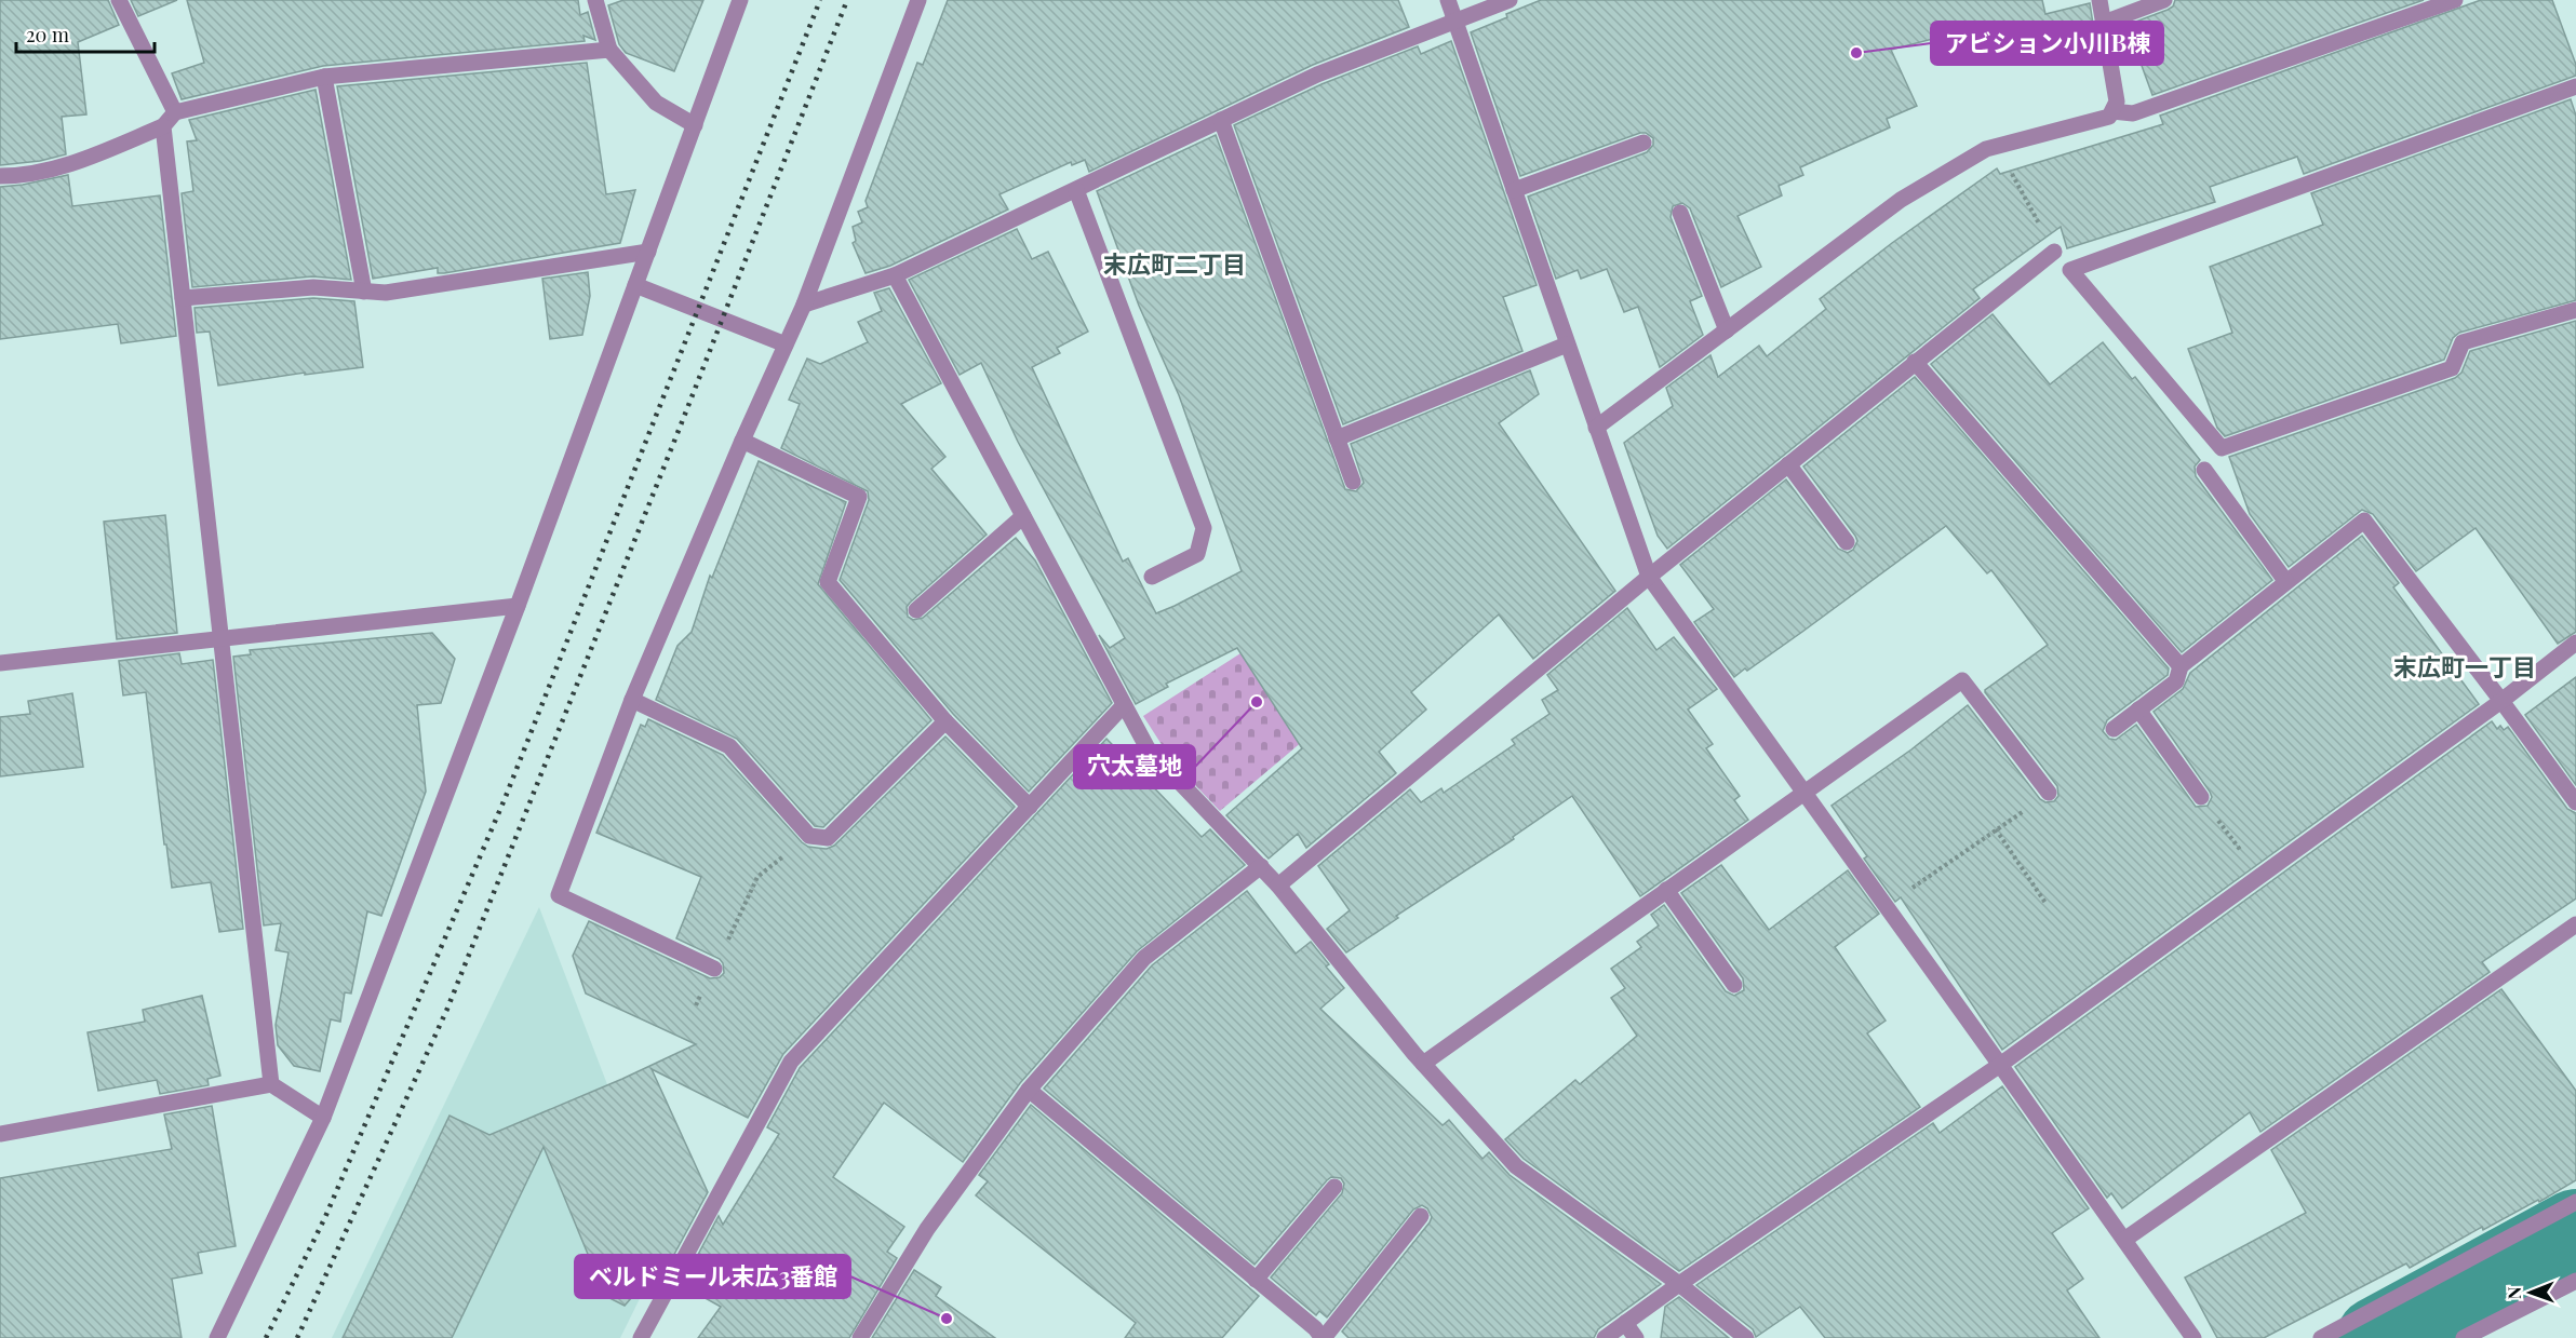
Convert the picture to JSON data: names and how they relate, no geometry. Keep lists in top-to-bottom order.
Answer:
{
  "districts": ["末広町二丁目", "末広町一丁目"],
  "places": ["アビション小川B棟", "穴太墓地", "ベルドミール末広3番館"],
  "scale_bar": "20 m",
  "north": "left"
}
